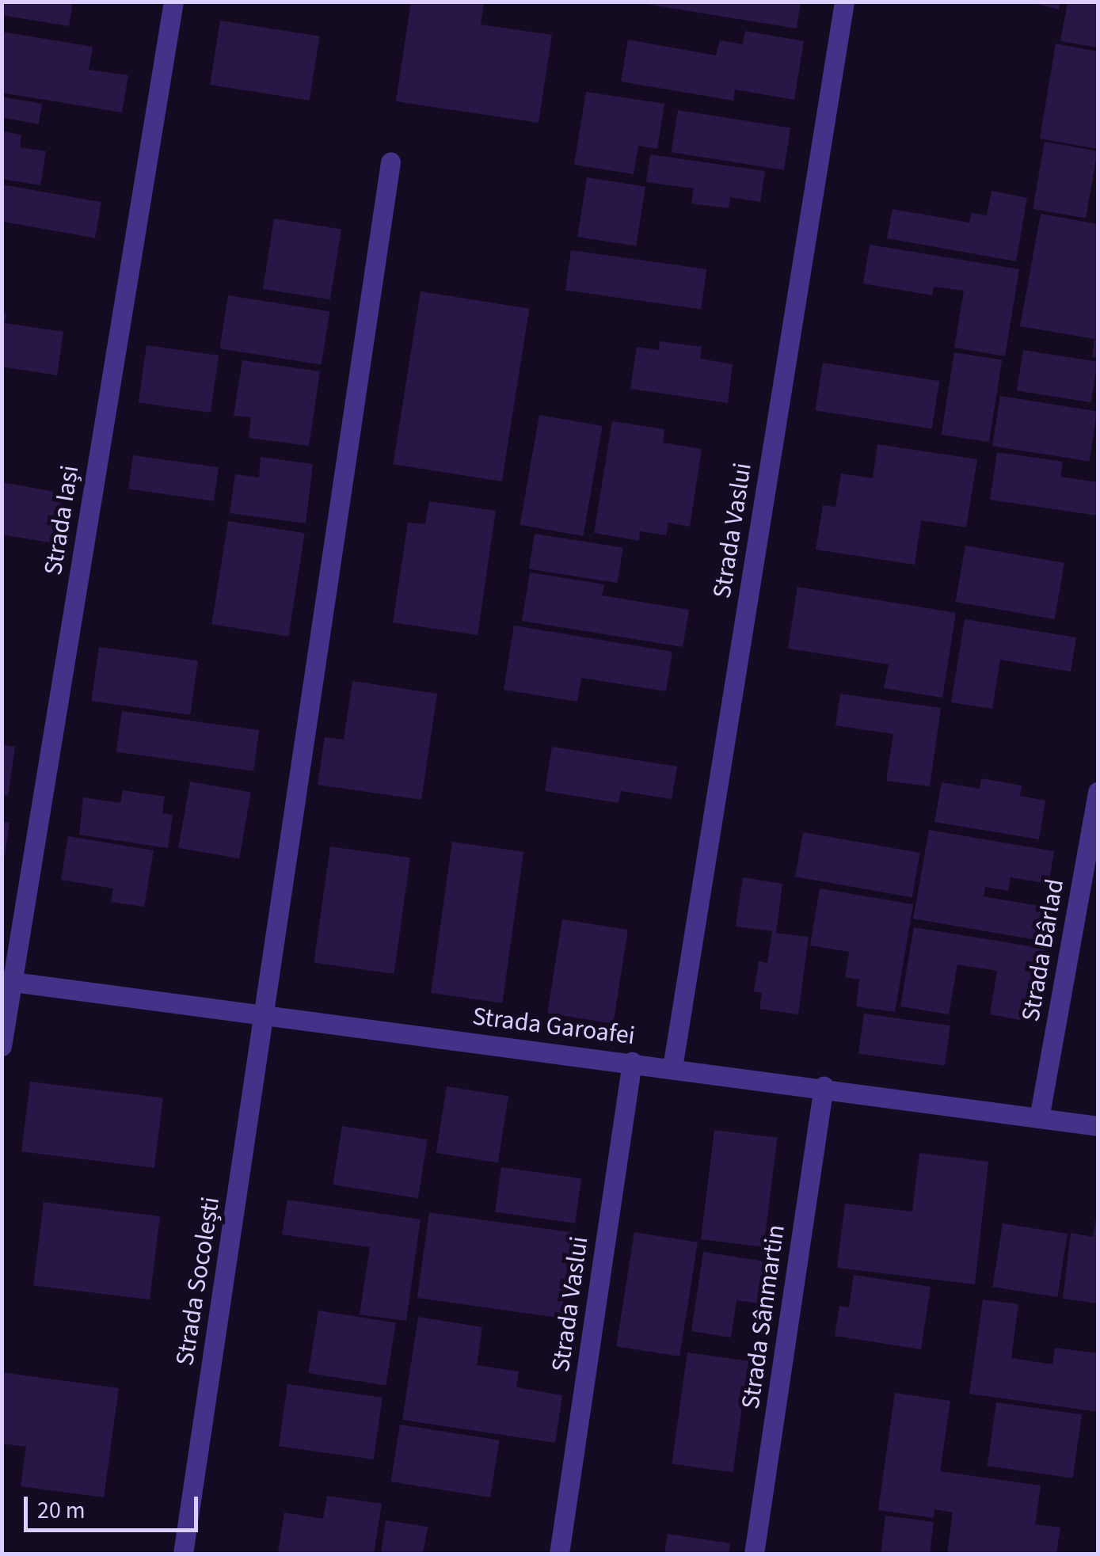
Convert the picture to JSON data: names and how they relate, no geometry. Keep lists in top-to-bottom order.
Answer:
{
  "streets": {
    "street": [
      "Strada Iași",
      "Strada Vaslui",
      "Strada Bârlad",
      "Strada Garoafei",
      "Strada Socolești",
      "Strada Sânmartin"
    ]
  },
  "crossings": [
    ["Strada Iași", "Strada Garoafei"],
    ["Strada Vaslui", "Strada Garoafei"],
    ["Strada Bârlad", "Strada Garoafei"],
    ["Strada Garoafei", "Strada Socolești"],
    ["Strada Garoafei", "Strada Sânmartin"]
  ],
  "scale_bar": "20 m"
}
